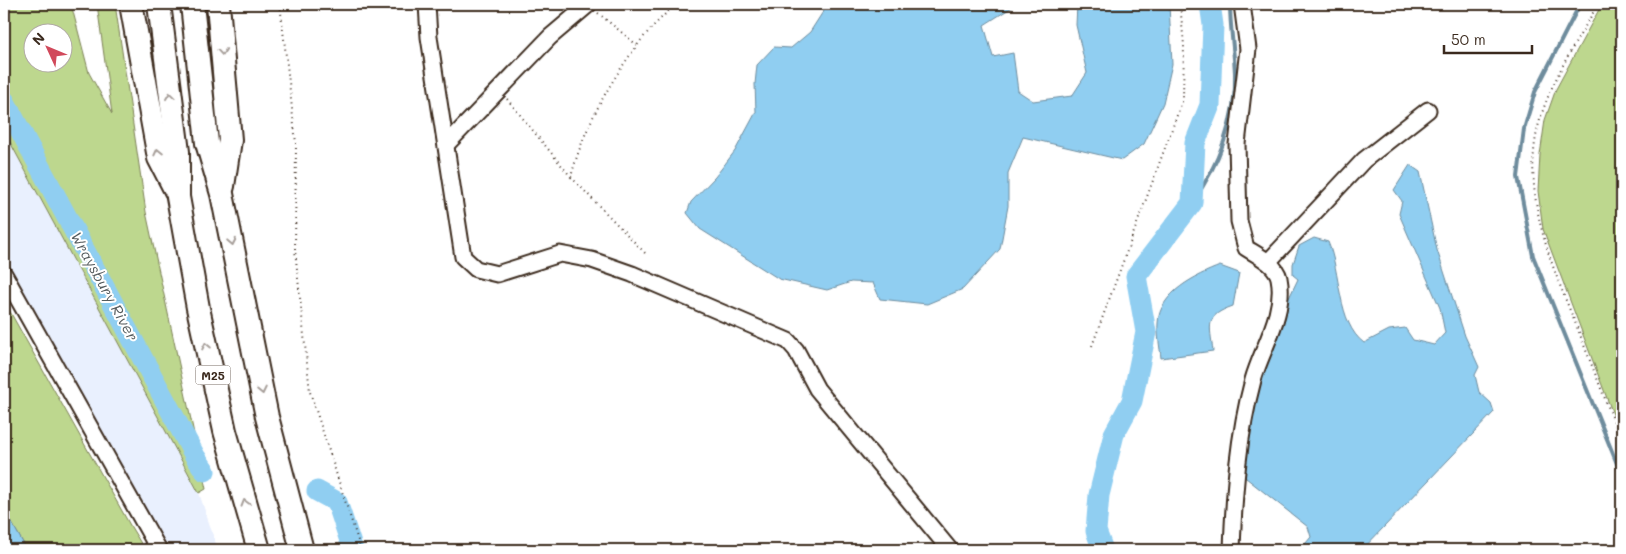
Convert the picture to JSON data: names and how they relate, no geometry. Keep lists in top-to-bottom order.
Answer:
{
  "streets": {
    "highway": ["M25"]
  },
  "water": ["Wraysbury River"],
  "scale_bar": "50 m",
  "north": "top left"
}
